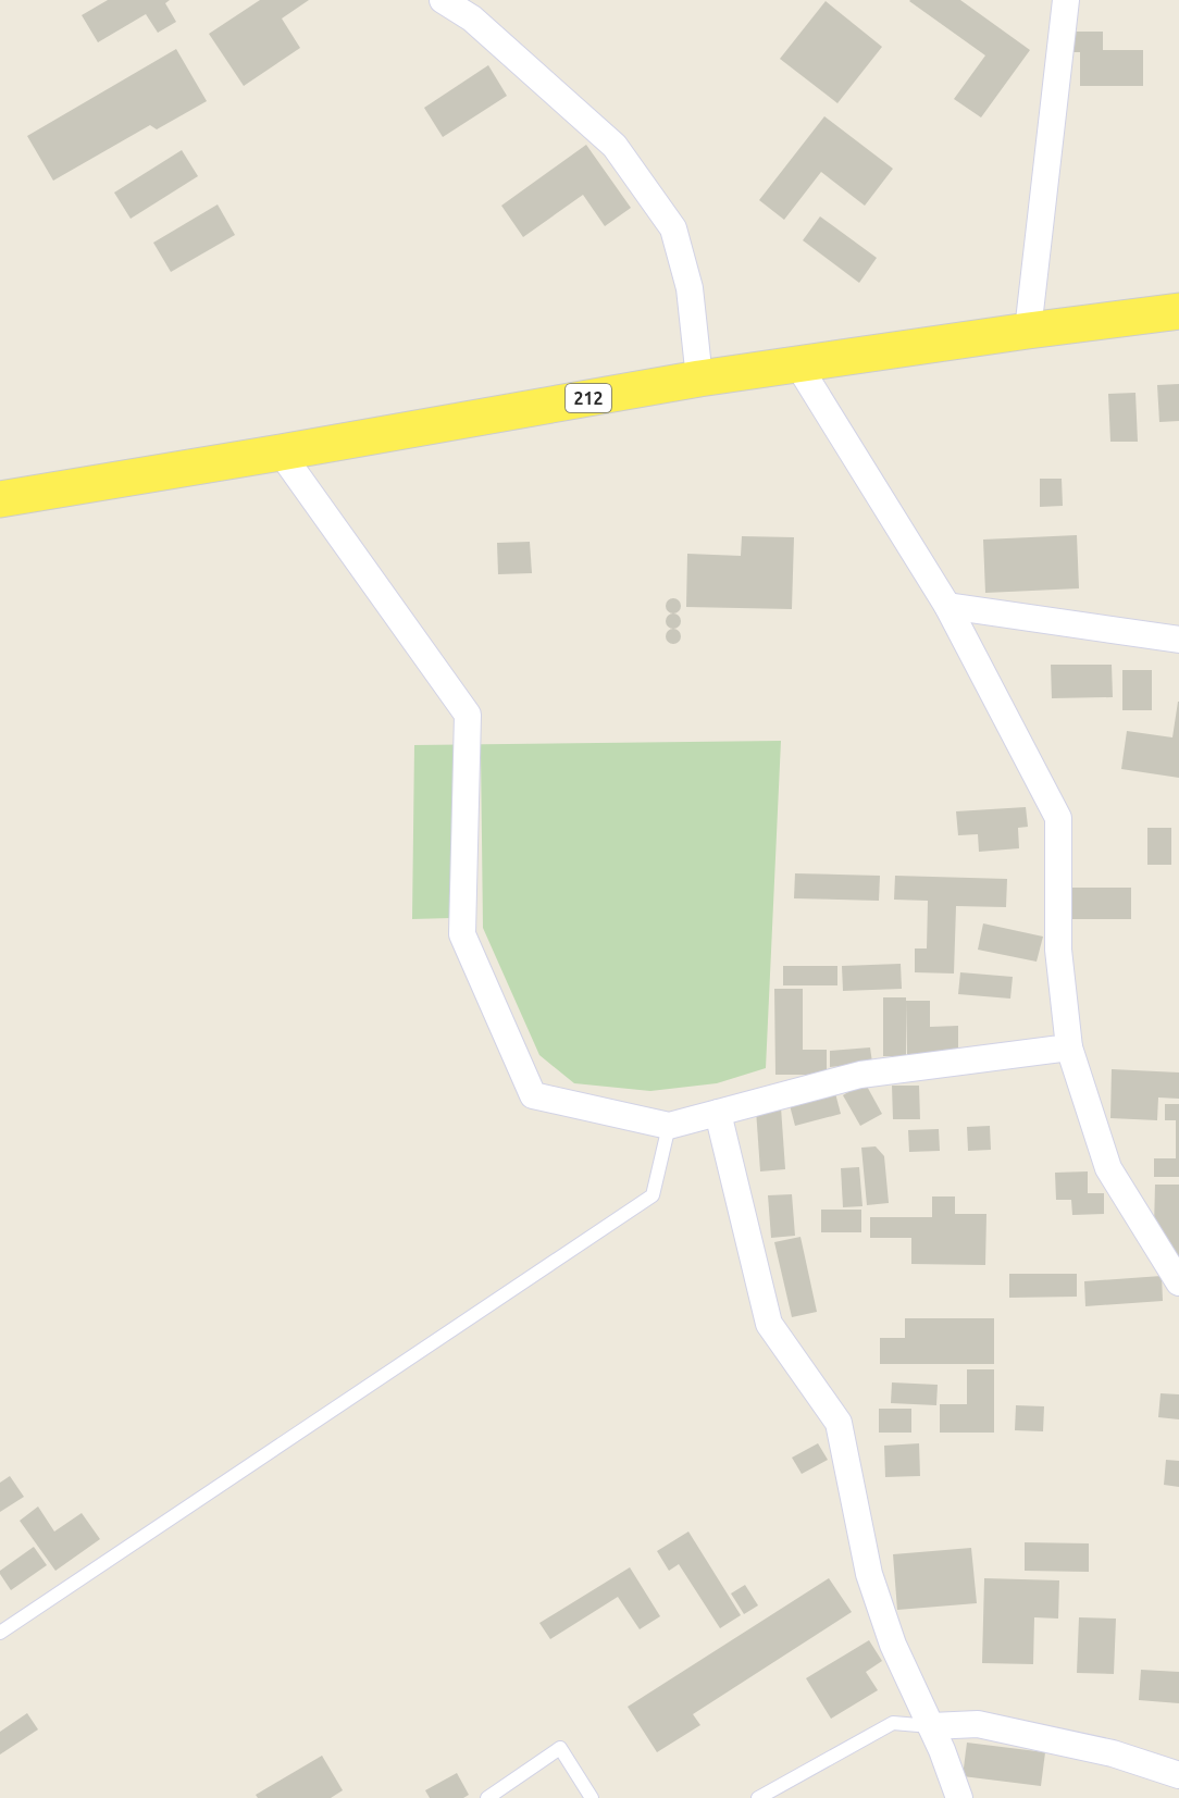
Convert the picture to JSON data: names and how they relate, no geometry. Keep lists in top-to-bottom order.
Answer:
{
  "streets": {
    "main road": ["212"]
  }
}
